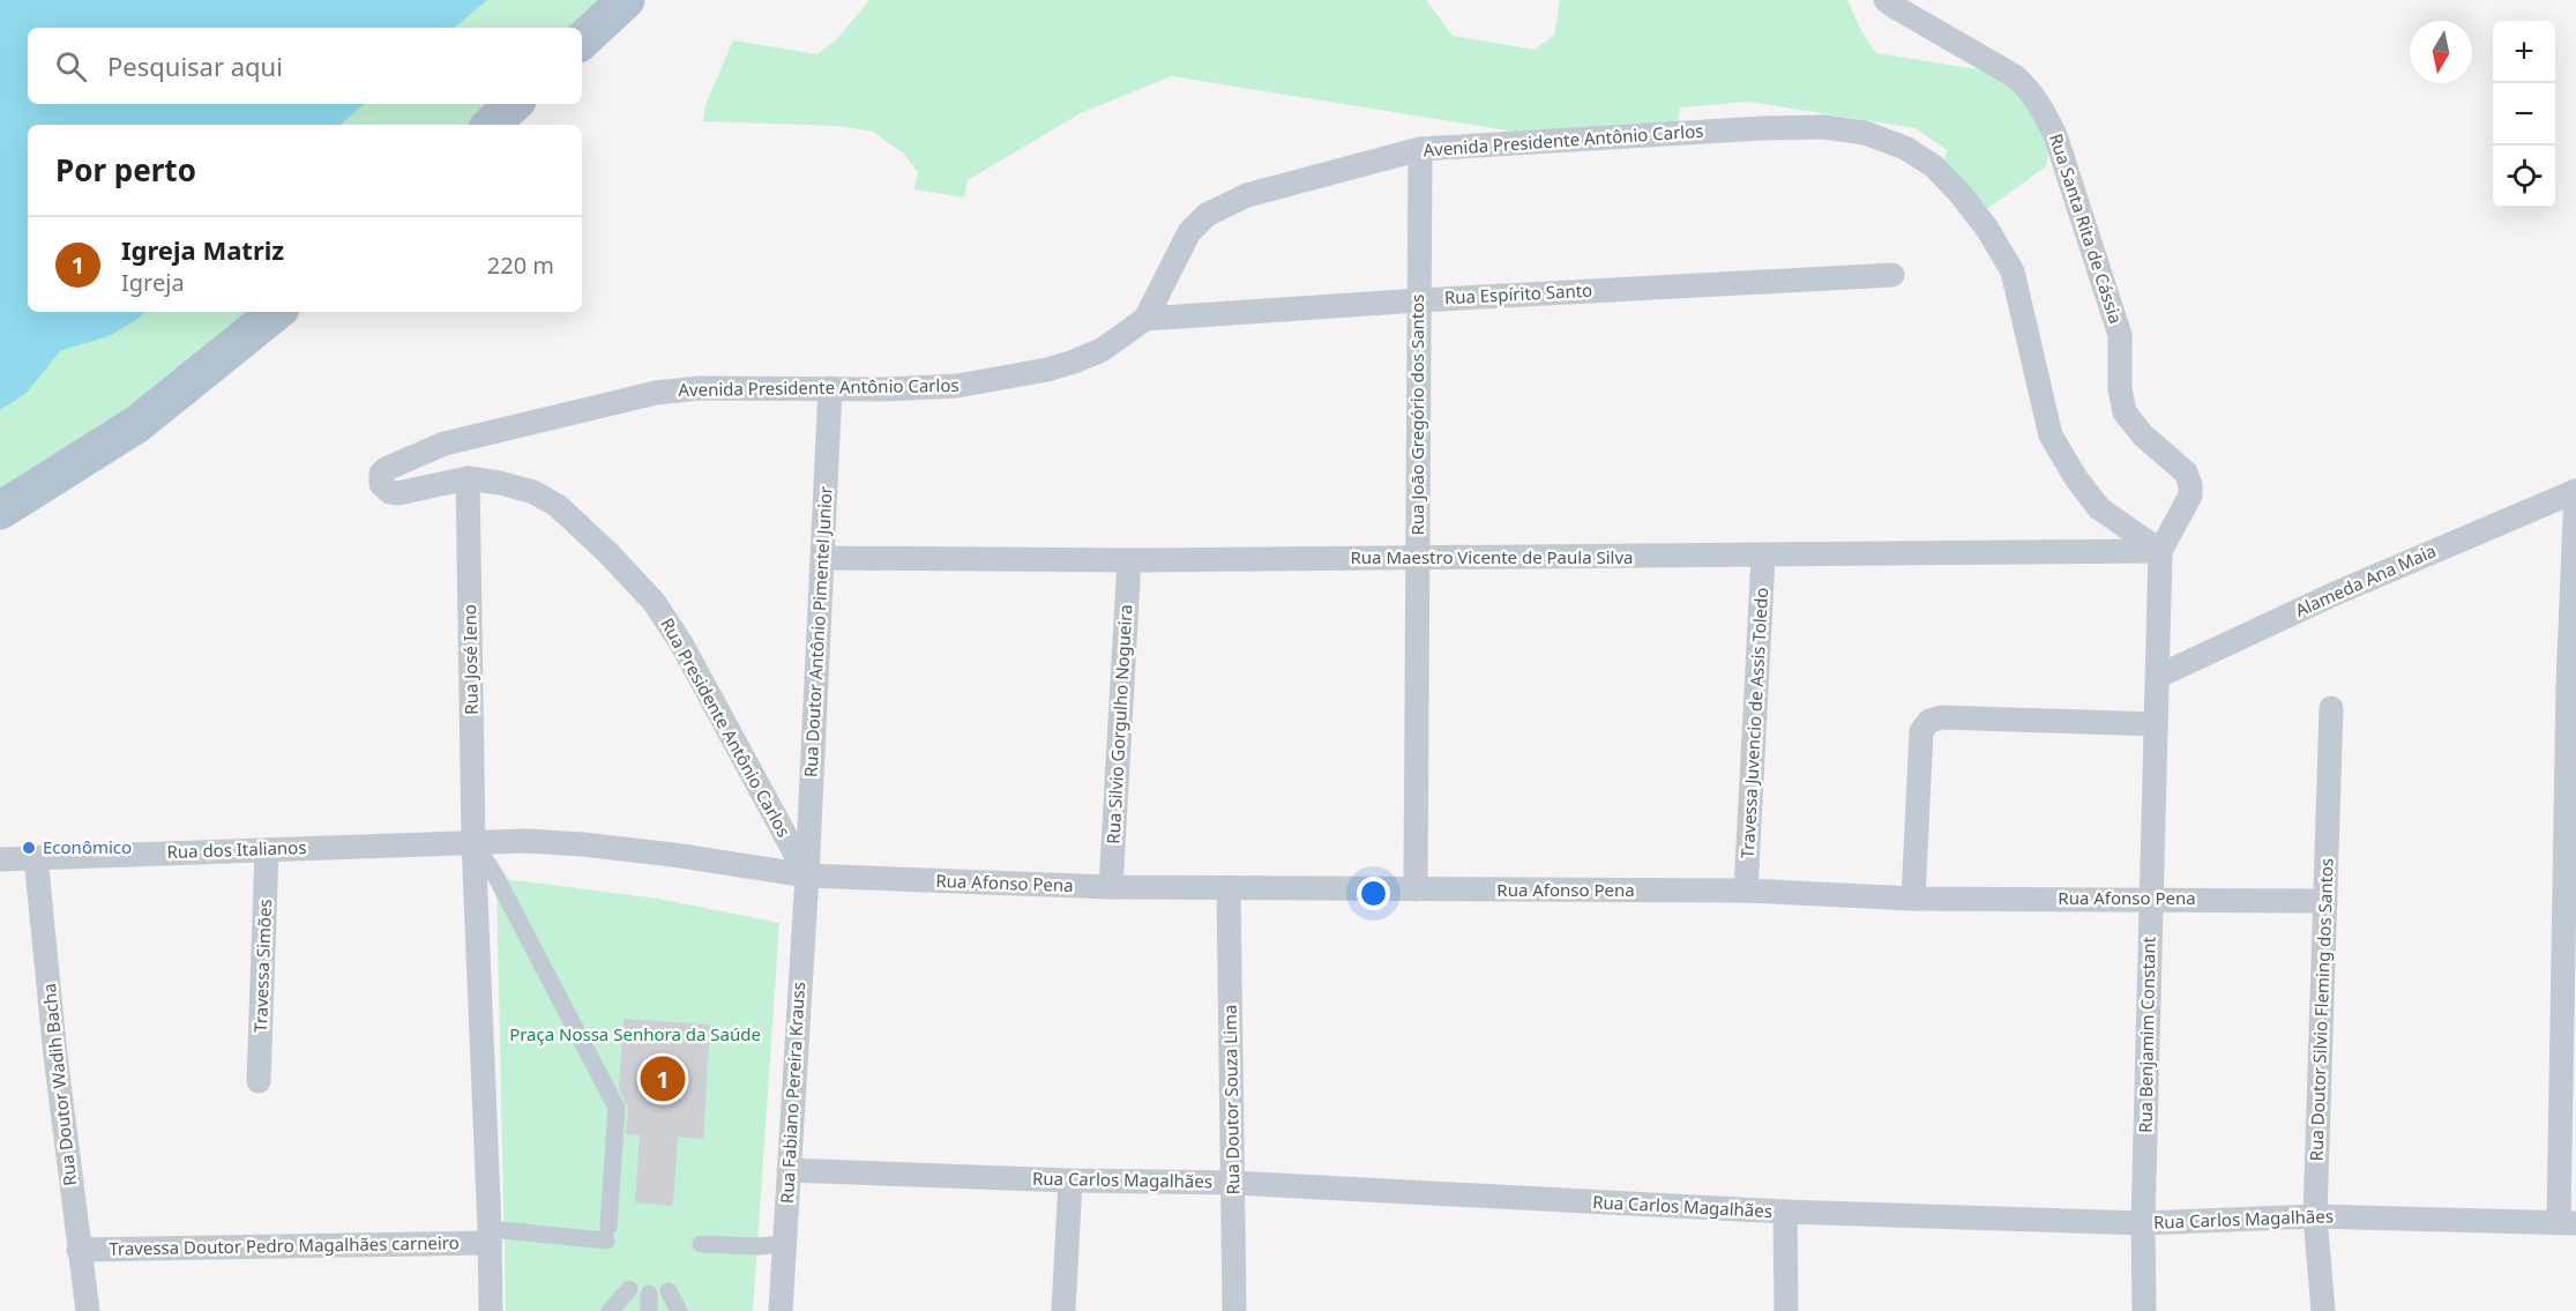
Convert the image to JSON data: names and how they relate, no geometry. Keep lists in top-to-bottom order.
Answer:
{
  "streets": {
    "street": [
      "Avenida Presidente Antônio Carlos",
      "Rua Santa Rita de Cássia",
      "Rua Espírito Santo",
      "Rua João Gregório dos Santos",
      "Rua Maestro Vicente de Paula Silva",
      "Alameda Ana Maia",
      "Rua Doutor Antônio Pimentel Junior",
      "Rua José Ieno",
      "Travessa Juvencio de Assis Toledo",
      "Rua Silvio Gorgulho Nogueira",
      "Rua Presidente Antônio Carlos",
      "Rua dos Italianos",
      "Rua Afonso Pena",
      "Travessa Simões",
      "Rua Doutor Silvio Fleming dos Santos",
      "Rua Benjamim Constant",
      "Rua Doutor Wadih Bacha",
      "Rua Fabiano Pereira Krauss",
      "Rua Doutor Souza Lima",
      "Rua Carlos Magalhães",
      "Travessa Doutor Pedro Magalhães carneiro"
    ]
  },
  "crossings": [
    ["Avenida Presidente Antônio Carlos", "Rua Santa Rita de Cássia"],
    ["Avenida Presidente Antônio Carlos", "Rua Espírito Santo"],
    ["Avenida Presidente Antônio Carlos", "Rua João Gregório dos Santos"],
    ["Avenida Presidente Antônio Carlos", "Rua Maestro Vicente de Paula Silva"],
    ["Avenida Presidente Antônio Carlos", "Rua Doutor Antônio Pimentel Junior"],
    ["Avenida Presidente Antônio Carlos", "Rua Presidente Antônio Carlos"],
    ["Avenida Presidente Antônio Carlos", "Rua Benjamim Constant"],
    ["Rua Santa Rita de Cássia", "Rua Maestro Vicente de Paula Silva"],
    ["Rua Santa Rita de Cássia", "Rua Benjamim Constant"],
    ["Rua Espírito Santo", "Rua João Gregório dos Santos"],
    ["Rua João Gregório dos Santos", "Rua Maestro Vicente de Paula Silva"],
    ["Rua João Gregório dos Santos", "Rua Afonso Pena"],
    ["Rua Maestro Vicente de Paula Silva", "Rua Doutor Antônio Pimentel Junior"],
    ["Rua Maestro Vicente de Paula Silva", "Travessa Juvencio de Assis Toledo"],
    ["Rua Maestro Vicente de Paula Silva", "Rua Silvio Gorgulho Nogueira"],
    ["Rua Maestro Vicente de Paula Silva", "Rua Benjamim Constant"],
    ["Alameda Ana Maia", "Rua Benjamim Constant"],
    ["Rua Doutor Antônio Pimentel Junior", "Rua Presidente Antônio Carlos"],
    ["Rua Doutor Antônio Pimentel Junior", "Rua Afonso Pena"],
    ["Rua Doutor Antônio Pimentel Junior", "Rua Fabiano Pereira Krauss"],
    ["Rua José Ieno", "Rua Presidente Antônio Carlos"],
    ["Rua José Ieno", "Rua dos Italianos"],
    ["Travessa Juvencio de Assis Toledo", "Rua Afonso Pena"],
    ["Rua Silvio Gorgulho Nogueira", "Rua Afonso Pena"],
    ["Rua Presidente Antônio Carlos", "Rua Afonso Pena"],
    ["Rua Presidente Antônio Carlos", "Rua Fabiano Pereira Krauss"],
    ["Rua dos Italianos", "Travessa Simões"],
    ["Rua dos Italianos", "Rua Doutor Wadih Bacha"],
    ["Rua Afonso Pena", "Rua Doutor Silvio Fleming dos Santos"],
    ["Rua Afonso Pena", "Rua Benjamim Constant"],
    ["Rua Afonso Pena", "Rua Fabiano Pereira Krauss"],
    ["Rua Afonso Pena", "Rua Doutor Souza Lima"],
    ["Rua Doutor Silvio Fleming dos Santos", "Rua Carlos Magalhães"],
    ["Rua Benjamim Constant", "Rua Carlos Magalhães"],
    ["Rua Doutor Wadih Bacha", "Travessa Doutor Pedro Magalhães carneiro"],
    ["Rua Fabiano Pereira Krauss", "Rua Carlos Magalhães"],
    ["Rua Doutor Souza Lima", "Rua Carlos Magalhães"]
  ],
  "parks": ["Praça Nossa Senhora da Saúde"],
  "places": ["Econômico"],
  "north": "bottom",
  "page": {
    "map_buttons": ["+", "−"],
    "search": "Pesquisar aqui",
    "heading": "Por perto",
    "list": [
      {
        "mark": "1",
        "name": "Igreja Matriz",
        "note": "Igreja",
        "value": "220 m"
      }
    ],
    "pins": "1"
  }
}
